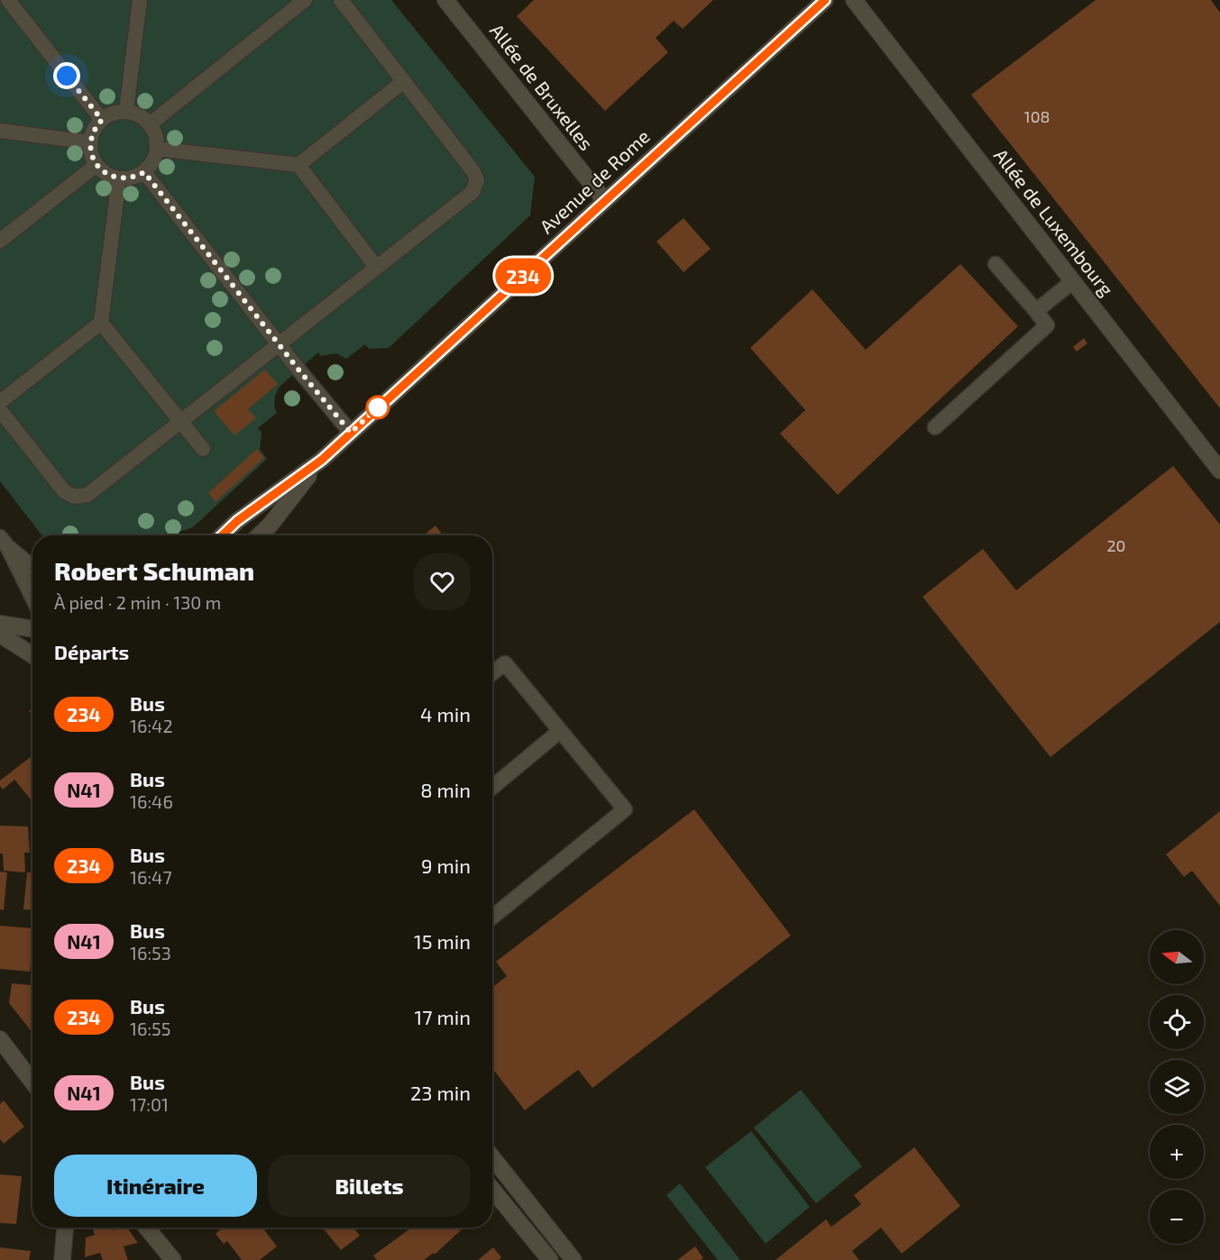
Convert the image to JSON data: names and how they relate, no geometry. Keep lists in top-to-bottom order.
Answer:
{
  "streets": {
    "street": ["Allée de Bruxelles", "Avenue de Rome", "Allée de Luxembourg"]
  },
  "crossings": [
    ["Allée de Bruxelles", "Avenue de Rome"]
  ],
  "lines": ["bus line 234"],
  "house_numbers": ["108", "20"],
  "north": "left",
  "page": {
    "on_map": "234",
    "heading": [
      ["Robert Schuman", "À pied · 2 min · 130 m"],
      "Départs"
    ],
    "list": [
      {
        "mark": "234",
        "name": "Bus",
        "note": "16:42",
        "value": "4 min"
      },
      {
        "mark": "N41",
        "name": "Bus",
        "note": "16:46",
        "value": "8 min"
      },
      {
        "mark": "234",
        "name": "Bus",
        "note": "16:47",
        "value": "9 min"
      },
      {
        "mark": "N41",
        "name": "Bus",
        "note": "16:53",
        "value": "15 min"
      },
      {
        "mark": "234",
        "name": "Bus",
        "note": "16:55",
        "value": "17 min"
      },
      {
        "mark": "N41",
        "name": "Bus",
        "note": "17:01",
        "value": "23 min"
      }
    ],
    "map_buttons": ["+", "−"],
    "buttons": ["Itinéraire", "Billets"]
  }
}
